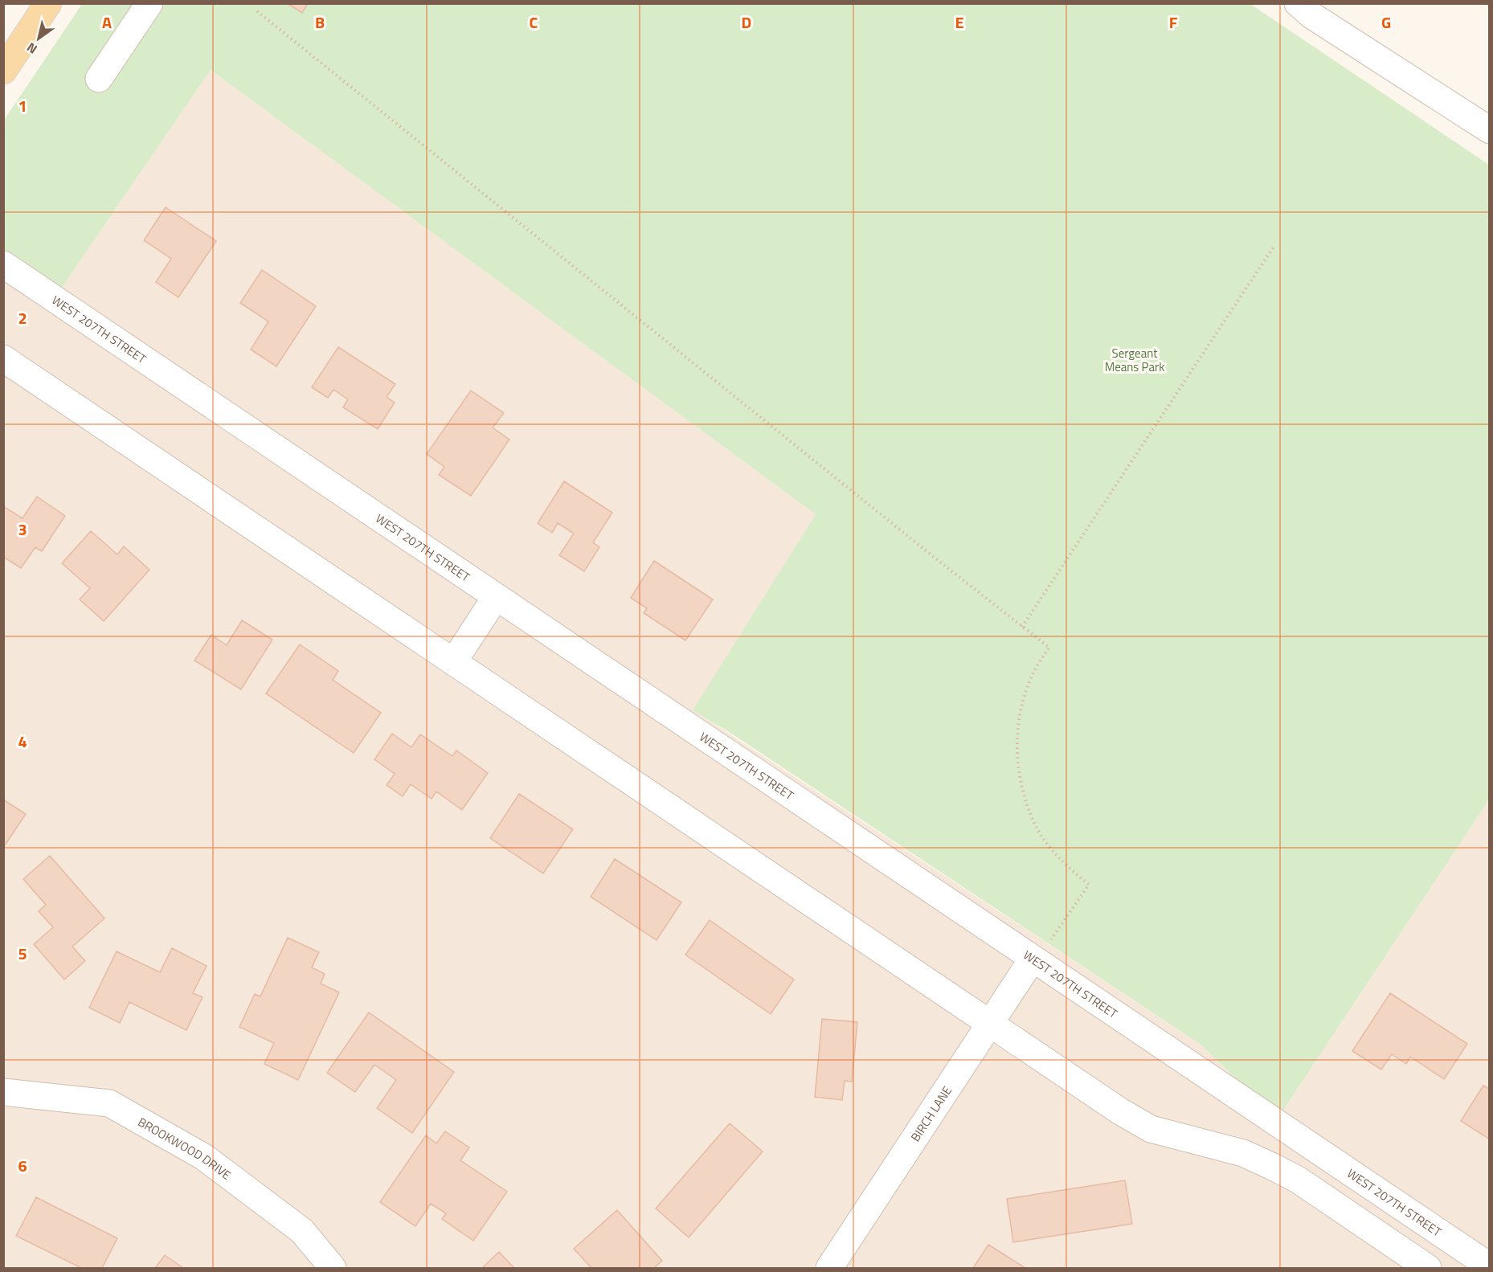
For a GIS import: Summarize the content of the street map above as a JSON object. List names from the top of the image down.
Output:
{
  "streets": {
    "street": ["WEST 207TH STREET", "BIRCH LANE", "BROOKWOOD DRIVE"]
  },
  "crossings": [
    ["WEST 207TH STREET", "BIRCH LANE"]
  ],
  "parks": ["Sergeant Means Park"],
  "north": "bottom left",
  "grid": {
    "columns": [
      "A",
      "B",
      "C",
      "D",
      "E",
      "F",
      "G"
    ],
    "rows": [
      "1",
      "2",
      "3",
      "4",
      "5",
      "6"
    ]
  }
}
